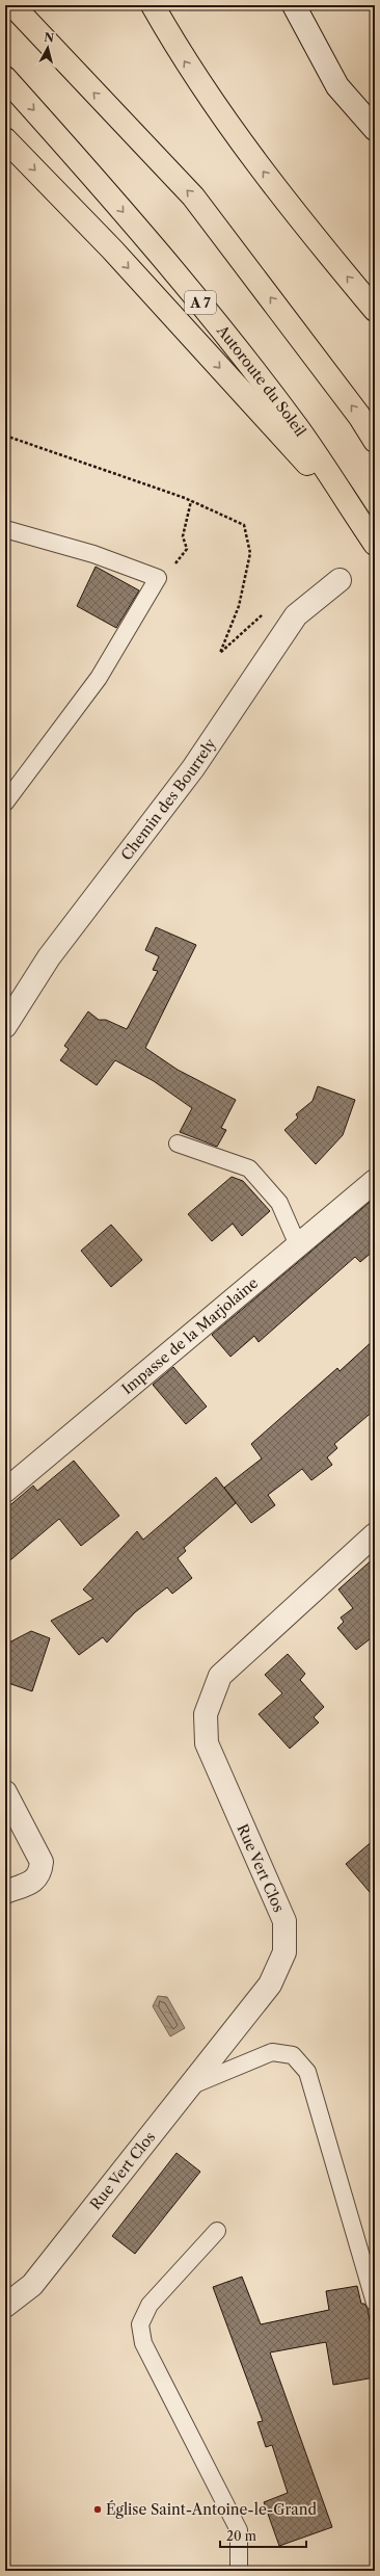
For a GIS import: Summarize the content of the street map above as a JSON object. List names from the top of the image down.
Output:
{
  "streets": {
    "highway": ["A 7", "Autoroute du Soleil"],
    "street": ["Chemin des Bourrely", "Impasse de la Marjolaine", "Rue Vert Clos"]
  },
  "places": ["Église Saint-Antoine-le-Grand"],
  "scale_bar": "20 m",
  "north": "top"
}
